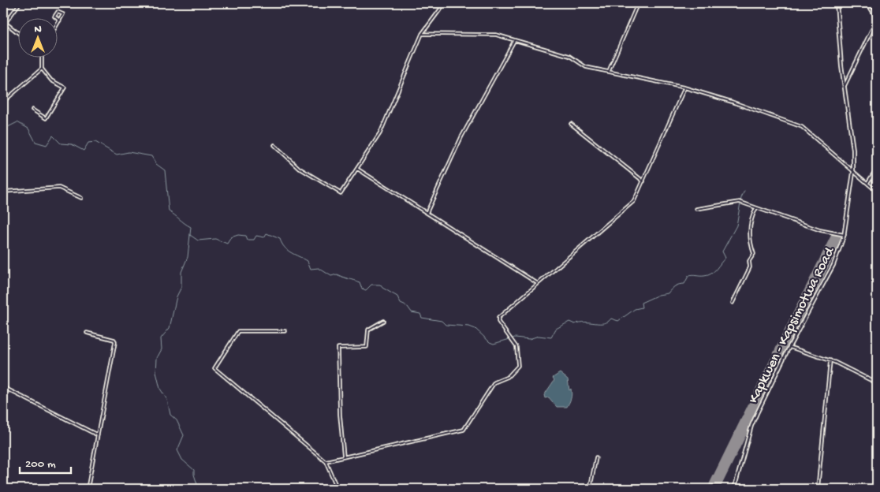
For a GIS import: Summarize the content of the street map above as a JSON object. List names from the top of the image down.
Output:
{
  "streets": {
    "street": ["Kapkwen - Kapsimotwa Road"]
  },
  "scale_bar": "200 m",
  "north": "top"
}
